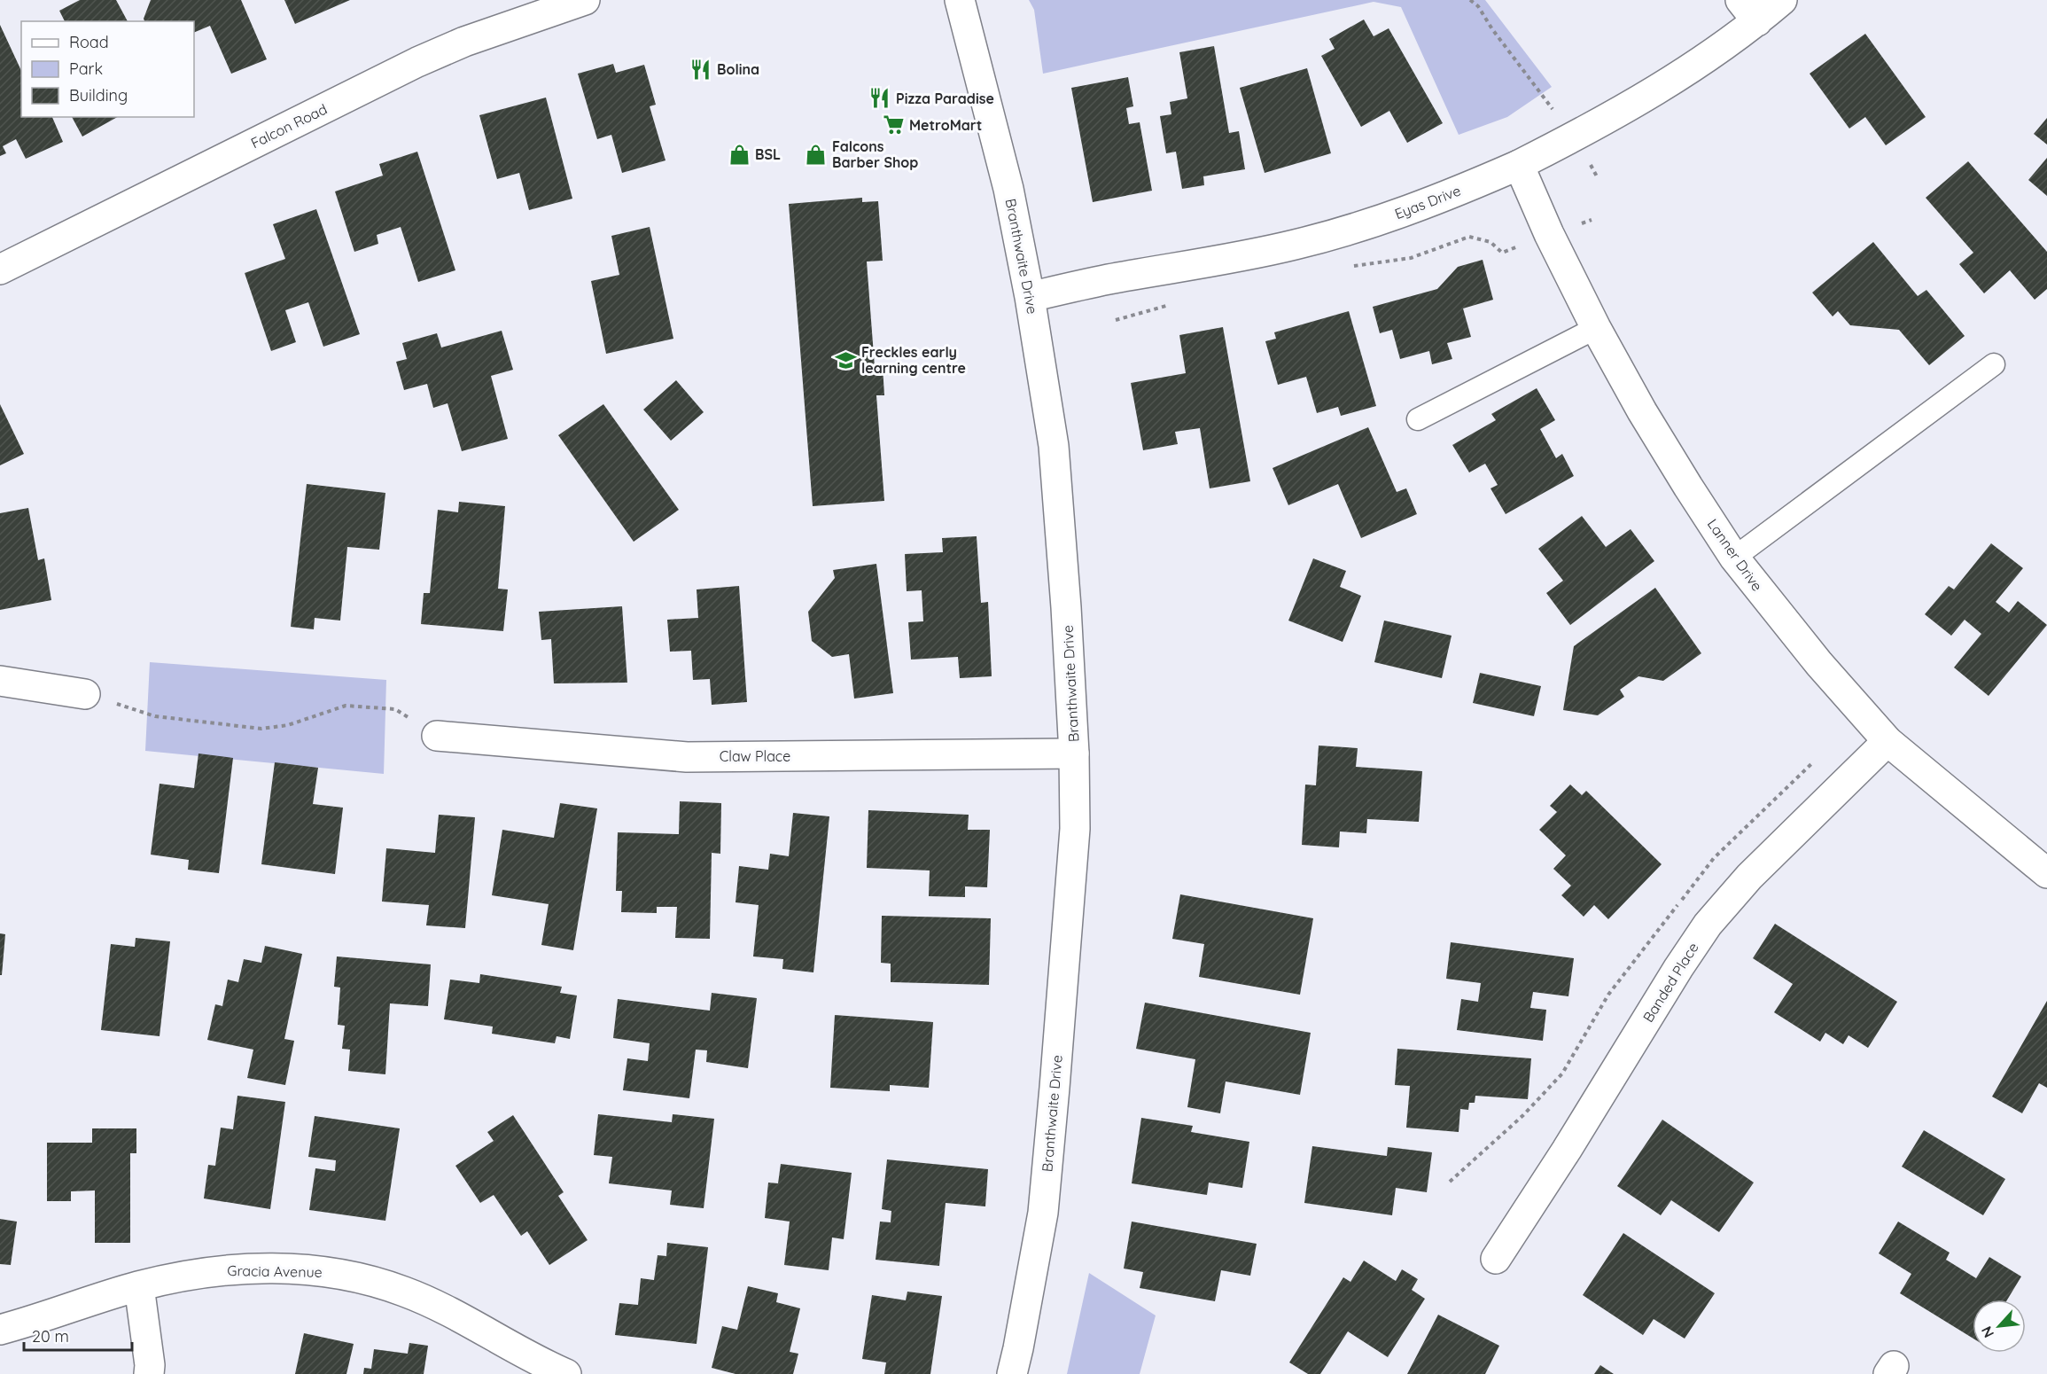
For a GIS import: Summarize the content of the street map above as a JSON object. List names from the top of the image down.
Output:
{
  "streets": {
    "street": [
      "Falcon Road",
      "Eyas Drive",
      "Branthwaite Drive",
      "Lanner Drive",
      "Claw Place",
      "Banded Place",
      "Gracia Avenue"
    ]
  },
  "crossings": [
    ["Eyas Drive", "Branthwaite Drive"],
    ["Eyas Drive", "Lanner Drive"],
    ["Branthwaite Drive", "Claw Place"],
    ["Lanner Drive", "Banded Place"]
  ],
  "places": {
    "restaurant": ["Bolina", "Pizza Paradise"],
    "supermarket": ["MetroMart"],
    "shop": ["BSL", "Falcons Barber Shop"],
    "school or university": ["Freckles early learning centre"]
  },
  "legend": ["Road", "Park", "Building"],
  "scale_bar": "20 m",
  "north": "bottom left"
}
